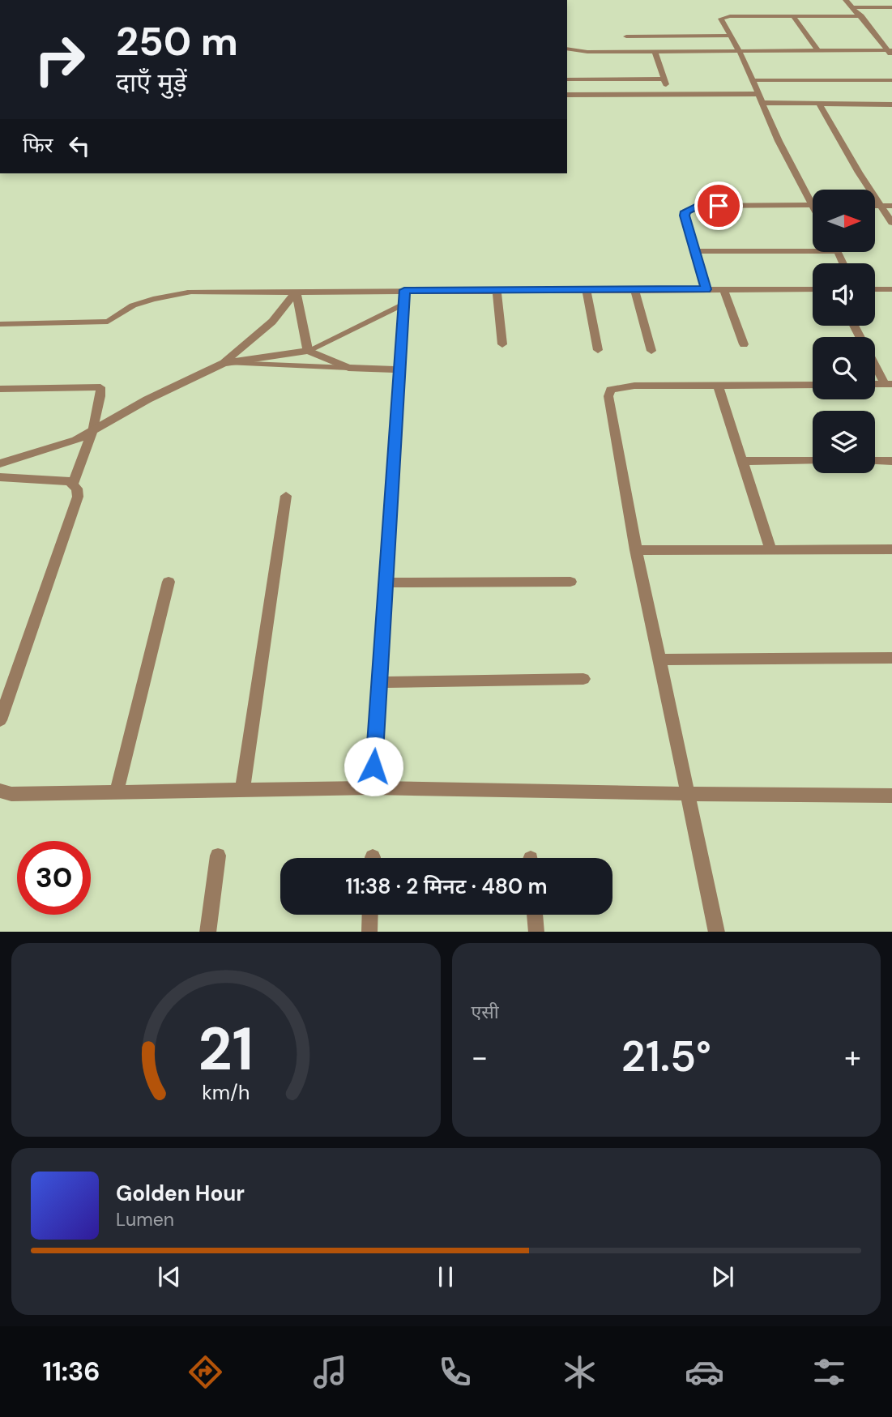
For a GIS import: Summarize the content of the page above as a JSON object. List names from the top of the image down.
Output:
{
  "north": "right",
  "page": {
    "turn": ["250 m", "दाएँ मुड़ें"],
    "then": "फिर",
    "limit": "30",
    "trip": "11:38 · 2 मिनट · 480 m",
    "tile": "एसी",
    "heat": ["−", "21.5°", "+"],
    "song": ["Golden Hour", "Lumen"],
    "tabs": "11:36",
    "gauge": ["21", "km/h"]
  }
}
